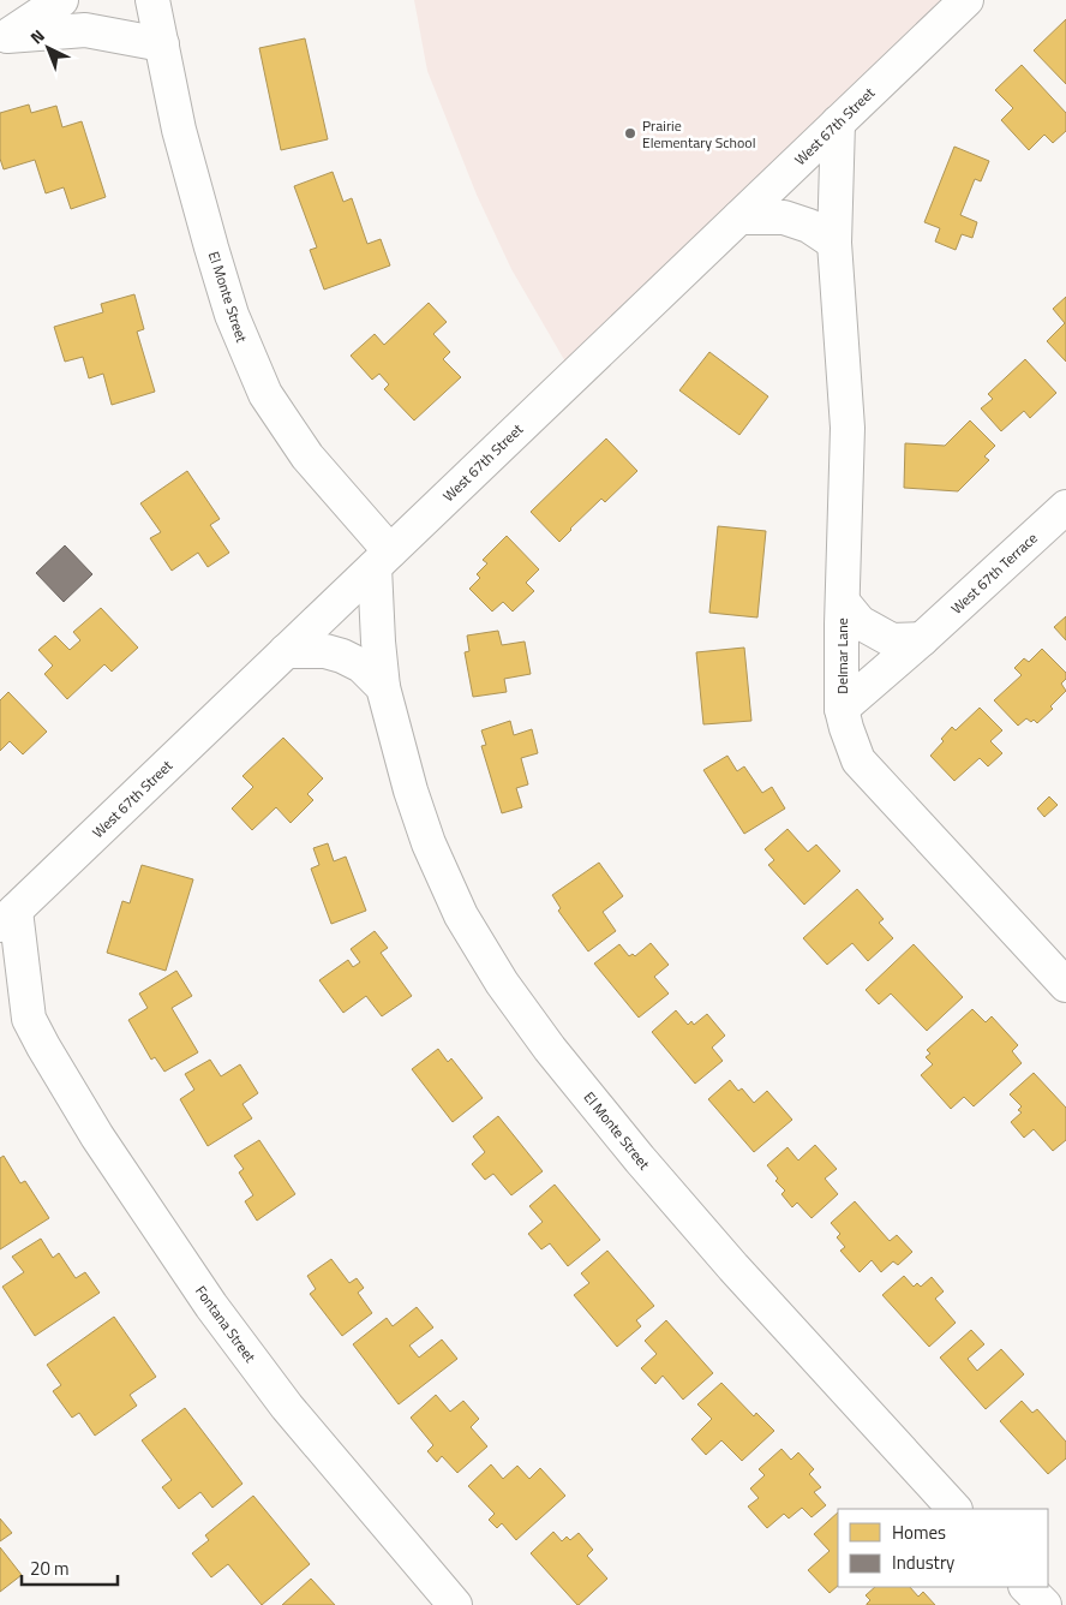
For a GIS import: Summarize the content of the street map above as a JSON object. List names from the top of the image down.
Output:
{
  "streets": {
    "street": [
      "West 67th Street",
      "El Monte Street",
      "West 67th Terrace",
      "Delmar Lane",
      "Fontana Street"
    ]
  },
  "crossings": [
    ["West 67th Street", "El Monte Street"],
    ["West 67th Street", "Delmar Lane"],
    ["West 67th Street", "Fontana Street"],
    ["West 67th Terrace", "Delmar Lane"]
  ],
  "places": ["Prairie Elementary School"],
  "legend": ["Homes", "Industry"],
  "scale_bar": "20 m",
  "north": "top left"
}
